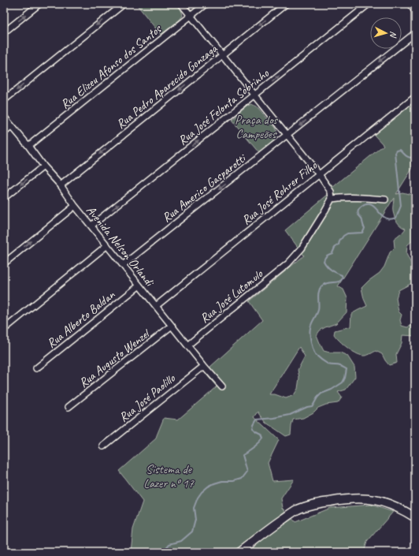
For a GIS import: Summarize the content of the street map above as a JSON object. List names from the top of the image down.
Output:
{
  "streets": {
    "street": [
      "Rua Elizeu Afonso dos Santos",
      "Rua Pedro Aparecido Gonzaga",
      "Rua José Felonta Sobrinho",
      "Rua Americo Gasparotti",
      "Rua José Rohrer Filho",
      "Avenida Nelson Orlandi",
      "Rua José Lutomulo",
      "Rua Alberto Baldan",
      "Rua Augusto Wenzel",
      "Rua José Paolillo"
    ]
  },
  "crossings": [
    ["Rua Elizeu Afonso dos Santos", "Avenida Nelson Orlandi"],
    ["Rua Pedro Aparecido Gonzaga", "Avenida Nelson Orlandi"],
    ["Rua José Felonta Sobrinho", "Avenida Nelson Orlandi"],
    ["Rua Americo Gasparotti", "Avenida Nelson Orlandi"],
    ["Rua José Rohrer Filho", "Avenida Nelson Orlandi"],
    ["Avenida Nelson Orlandi", "Rua José Lutomulo"],
    ["Avenida Nelson Orlandi", "Rua Alberto Baldan"],
    ["Avenida Nelson Orlandi", "Rua Augusto Wenzel"],
    ["Avenida Nelson Orlandi", "Rua José Paolillo"]
  ],
  "one_way": ["Rua Pedro Aparecido Gonzaga", "Rua José Felonta Sobrinho", "Rua Americo Gasparotti"],
  "parks": ["Praça dos Campeões", "Sistema de Lazer nº 17"],
  "north": "right"
}
